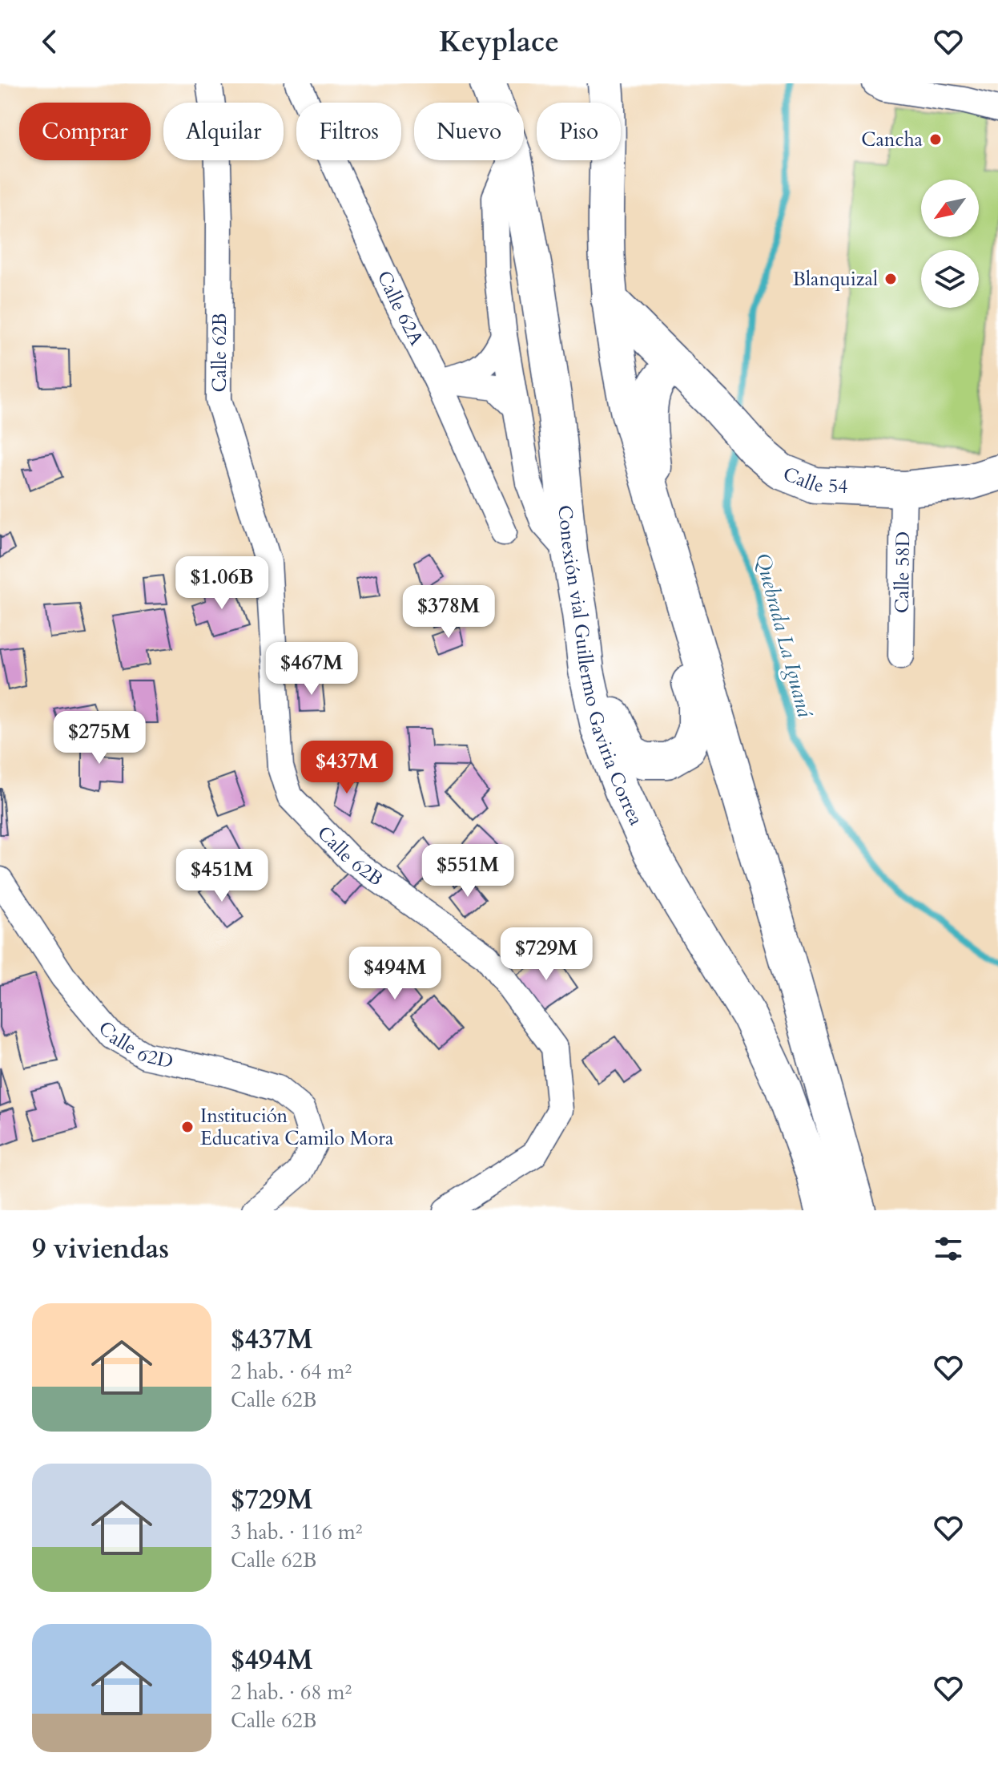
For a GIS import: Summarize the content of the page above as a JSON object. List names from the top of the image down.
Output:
{
  "streets": {
    "main road": ["Calle 54", "Conexión vial Guillermo Gaviria Correa"],
    "street": [
      "Calle 62A",
      "Calle 62B",
      "Calle 58D",
      "Calle 62D"
    ]
  },
  "crossings": [
    ["Calle 54", "Calle 58D"]
  ],
  "water": ["Quebrada La Iguaná"],
  "places": ["Cancha", "Blanquizal", "Institución Educativa Camilo Mora"],
  "north": "bottom left",
  "page": {
    "header": "Keyplace",
    "chip": [
      "Comprar",
      "Alquilar",
      "Filtros",
      "Nuevo",
      "Piso"
    ],
    "price": [
      "$1.06B",
      "$378M",
      "$467M",
      "$275M",
      "$437M",
      "$551M",
      "$451M",
      "$729M",
      "$494M"
    ],
    "heading": "9 viviendas",
    "list": [
      {
        "name": "$437M",
        "note": "2 hab. · 64 m² · Calle 62B"
      },
      {
        "name": "$729M",
        "note": "3 hab. · 116 m² · Calle 62B"
      },
      {
        "name": "$494M",
        "note": "2 hab. · 68 m² · Calle 62B"
      }
    ]
  }
}
